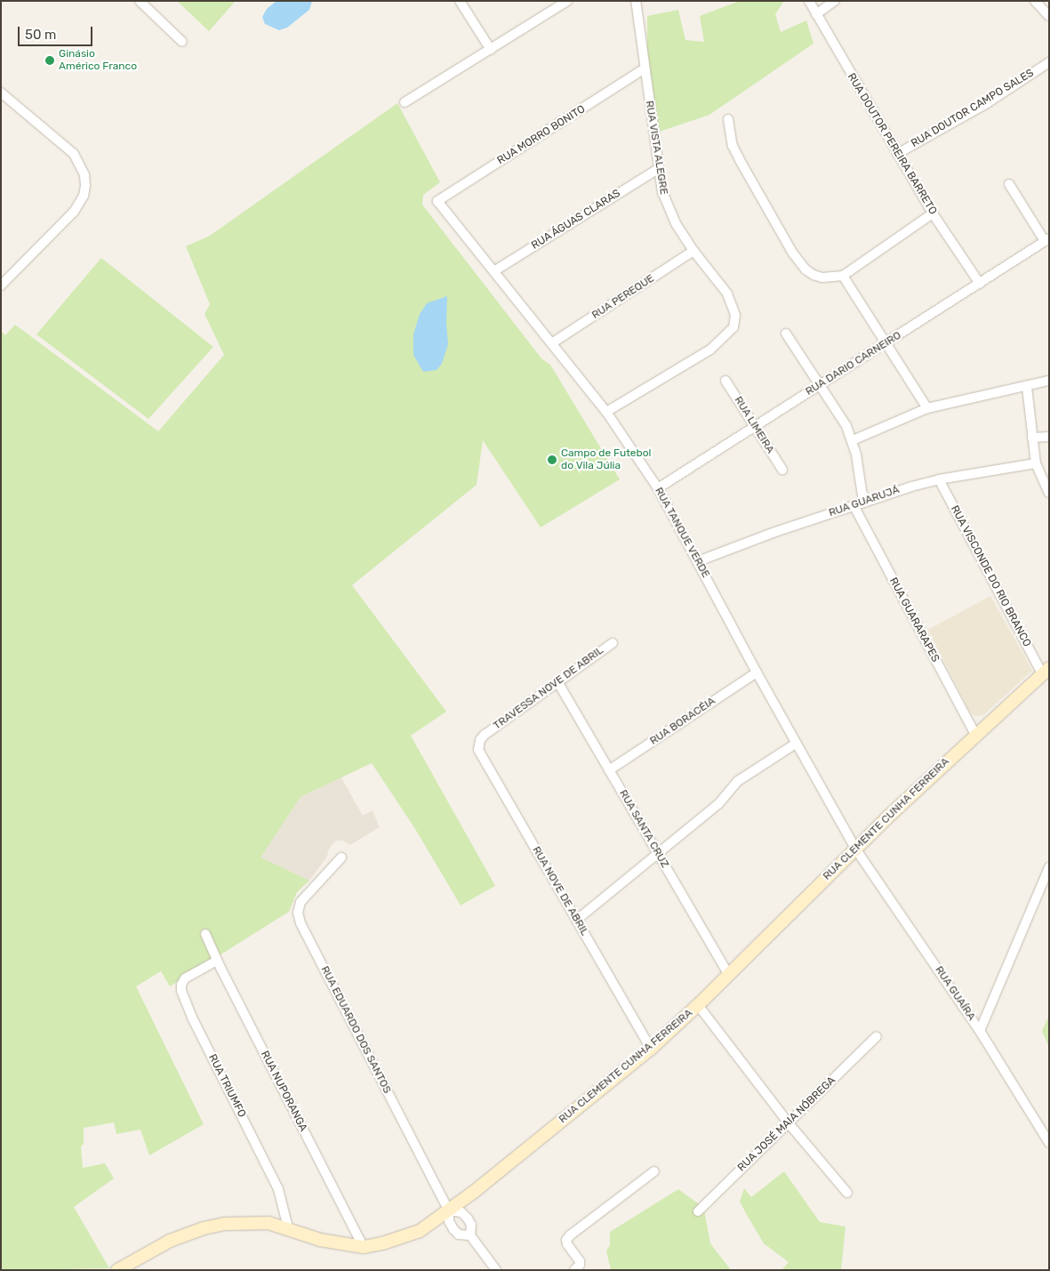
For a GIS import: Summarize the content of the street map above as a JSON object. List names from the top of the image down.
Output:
{
  "streets": {
    "street": [
      "RUA DOUTOR CAMPO SALES",
      "RUA MORRO BONITO",
      "RUA DOUTOR PEREIRA BARRETO",
      "RUA VISTA ALEGRE",
      "RUA ÁGUAS CLARAS",
      "RUA PEREQUE",
      "RUA DARIO CARNEIRO",
      "RUA LIMEIRA",
      "RUA GUARUJÁ",
      "RUA TANQUE VERDE",
      "RUA VISCONDE DO RIO BRANCO",
      "RUA GUARARAPES",
      "TRAVESSA NOVE DE ABRIL",
      "RUA BORACÉIA",
      "RUA CLEMENTE CUNHA FERREIRA",
      "RUA SANTA CRUZ",
      "RUA NOVE DE ABRIL",
      "RUA GUAÍRA",
      "RUA EDUARDO DOS SANTOS",
      "RUA TRIUMFO",
      "RUA NUPORANGA",
      "RUA JOSÉ MAIA NÓBREGA"
    ]
  },
  "crossings": [
    ["RUA DOUTOR CAMPO SALES", "RUA DOUTOR PEREIRA BARRETO"],
    ["RUA MORRO BONITO", "RUA VISTA ALEGRE"],
    ["RUA MORRO BONITO", "RUA TANQUE VERDE"],
    ["RUA DOUTOR PEREIRA BARRETO", "RUA DARIO CARNEIRO"],
    ["RUA VISTA ALEGRE", "RUA ÁGUAS CLARAS"],
    ["RUA VISTA ALEGRE", "RUA PEREQUE"],
    ["RUA VISTA ALEGRE", "RUA TANQUE VERDE"],
    ["RUA ÁGUAS CLARAS", "RUA TANQUE VERDE"],
    ["RUA PEREQUE", "RUA TANQUE VERDE"],
    ["RUA DARIO CARNEIRO", "RUA LIMEIRA"],
    ["RUA DARIO CARNEIRO", "RUA TANQUE VERDE"],
    ["RUA GUARUJÁ", "RUA TANQUE VERDE"],
    ["RUA GUARUJÁ", "RUA VISCONDE DO RIO BRANCO"],
    ["RUA GUARUJÁ", "RUA GUARARAPES"],
    ["RUA TANQUE VERDE", "RUA BORACÉIA"],
    ["RUA TANQUE VERDE", "RUA CLEMENTE CUNHA FERREIRA"],
    ["RUA TANQUE VERDE", "RUA GUAÍRA"],
    ["RUA VISCONDE DO RIO BRANCO", "RUA CLEMENTE CUNHA FERREIRA"],
    ["RUA GUARARAPES", "RUA CLEMENTE CUNHA FERREIRA"],
    ["TRAVESSA NOVE DE ABRIL", "RUA SANTA CRUZ"],
    ["TRAVESSA NOVE DE ABRIL", "RUA NOVE DE ABRIL"],
    ["RUA BORACÉIA", "RUA SANTA CRUZ"],
    ["RUA CLEMENTE CUNHA FERREIRA", "RUA SANTA CRUZ"],
    ["RUA CLEMENTE CUNHA FERREIRA", "RUA NOVE DE ABRIL"],
    ["RUA CLEMENTE CUNHA FERREIRA", "RUA GUAÍRA"],
    ["RUA CLEMENTE CUNHA FERREIRA", "RUA EDUARDO DOS SANTOS"],
    ["RUA CLEMENTE CUNHA FERREIRA", "RUA TRIUMFO"],
    ["RUA CLEMENTE CUNHA FERREIRA", "RUA NUPORANGA"],
    ["RUA TRIUMFO", "RUA NUPORANGA"]
  ],
  "places": ["Ginásio Américo Franco", "Campo de Futebol do Vila Júlia"],
  "scale_bar": "50 m"
}
